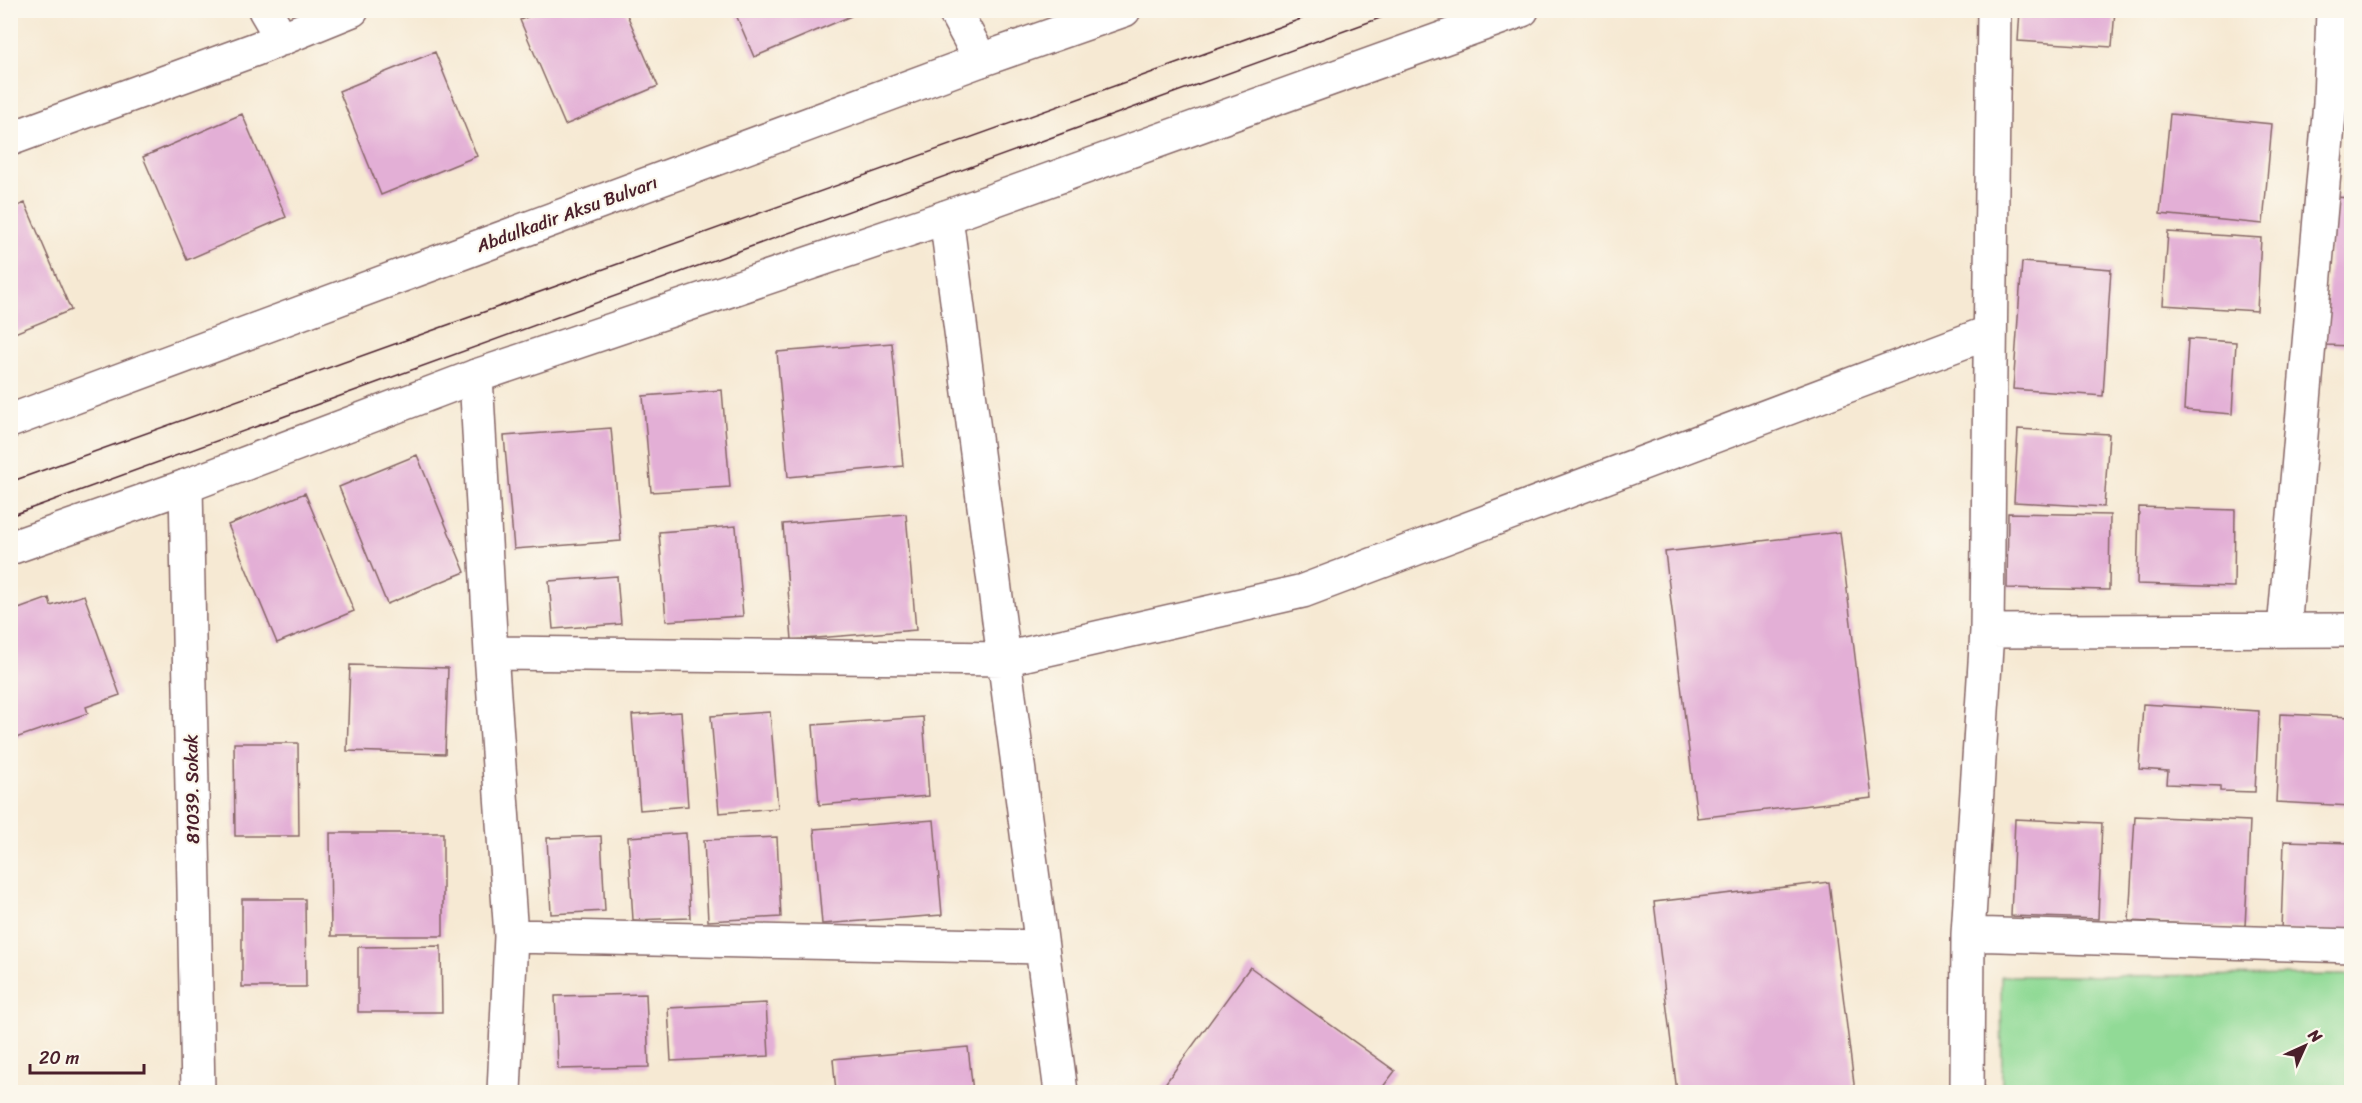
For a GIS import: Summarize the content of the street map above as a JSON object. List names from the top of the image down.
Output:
{
  "streets": {
    "street": ["Abdulkadir Aksu Bulvarı", "81039. Sokak"]
  },
  "scale_bar": "20 m",
  "north": "top right"
}
